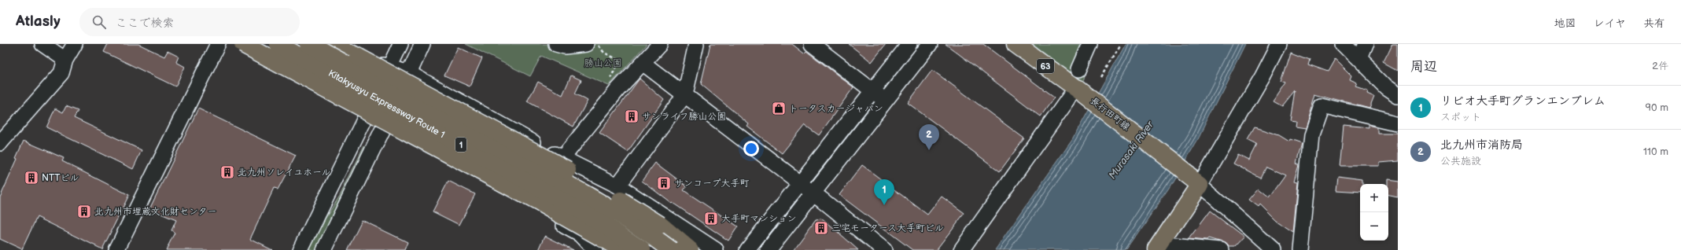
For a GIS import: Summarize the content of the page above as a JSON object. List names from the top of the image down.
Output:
{
  "streets": {
    "main road": [
      "63",
      "Kitakyusyu Expressway Route 1",
      "長行田町線",
      "1"
    ]
  },
  "water": ["Murasaki River"],
  "parks": ["勝山公園"],
  "places": {
    "shop": ["トータスカージャパン"],
    "building": [
      "サンライフ勝山公園",
      "北九州ソレイユホール",
      "NTTビル",
      "サンコープ大手町",
      "北九州市埋蔵文化財センター",
      "大手町マンション",
      "三宅モータース大手町ビル"
    ]
  },
  "page": {
    "header": "Atlasly",
    "search": "ここで検索",
    "nav": ["地図", "レイヤ", "共有"],
    "heading": ["周辺", "2件"],
    "list": [
      {
        "mark": "1",
        "name": "リビオ大手町グランエンブレム",
        "note": "スポット",
        "value": "90 m"
      },
      {
        "mark": "2",
        "name": "北九州市消防局",
        "note": "公共施設",
        "value": "110 m"
      }
    ],
    "pins": ["2", "1"],
    "map_buttons": ["+", "−"]
  }
}
